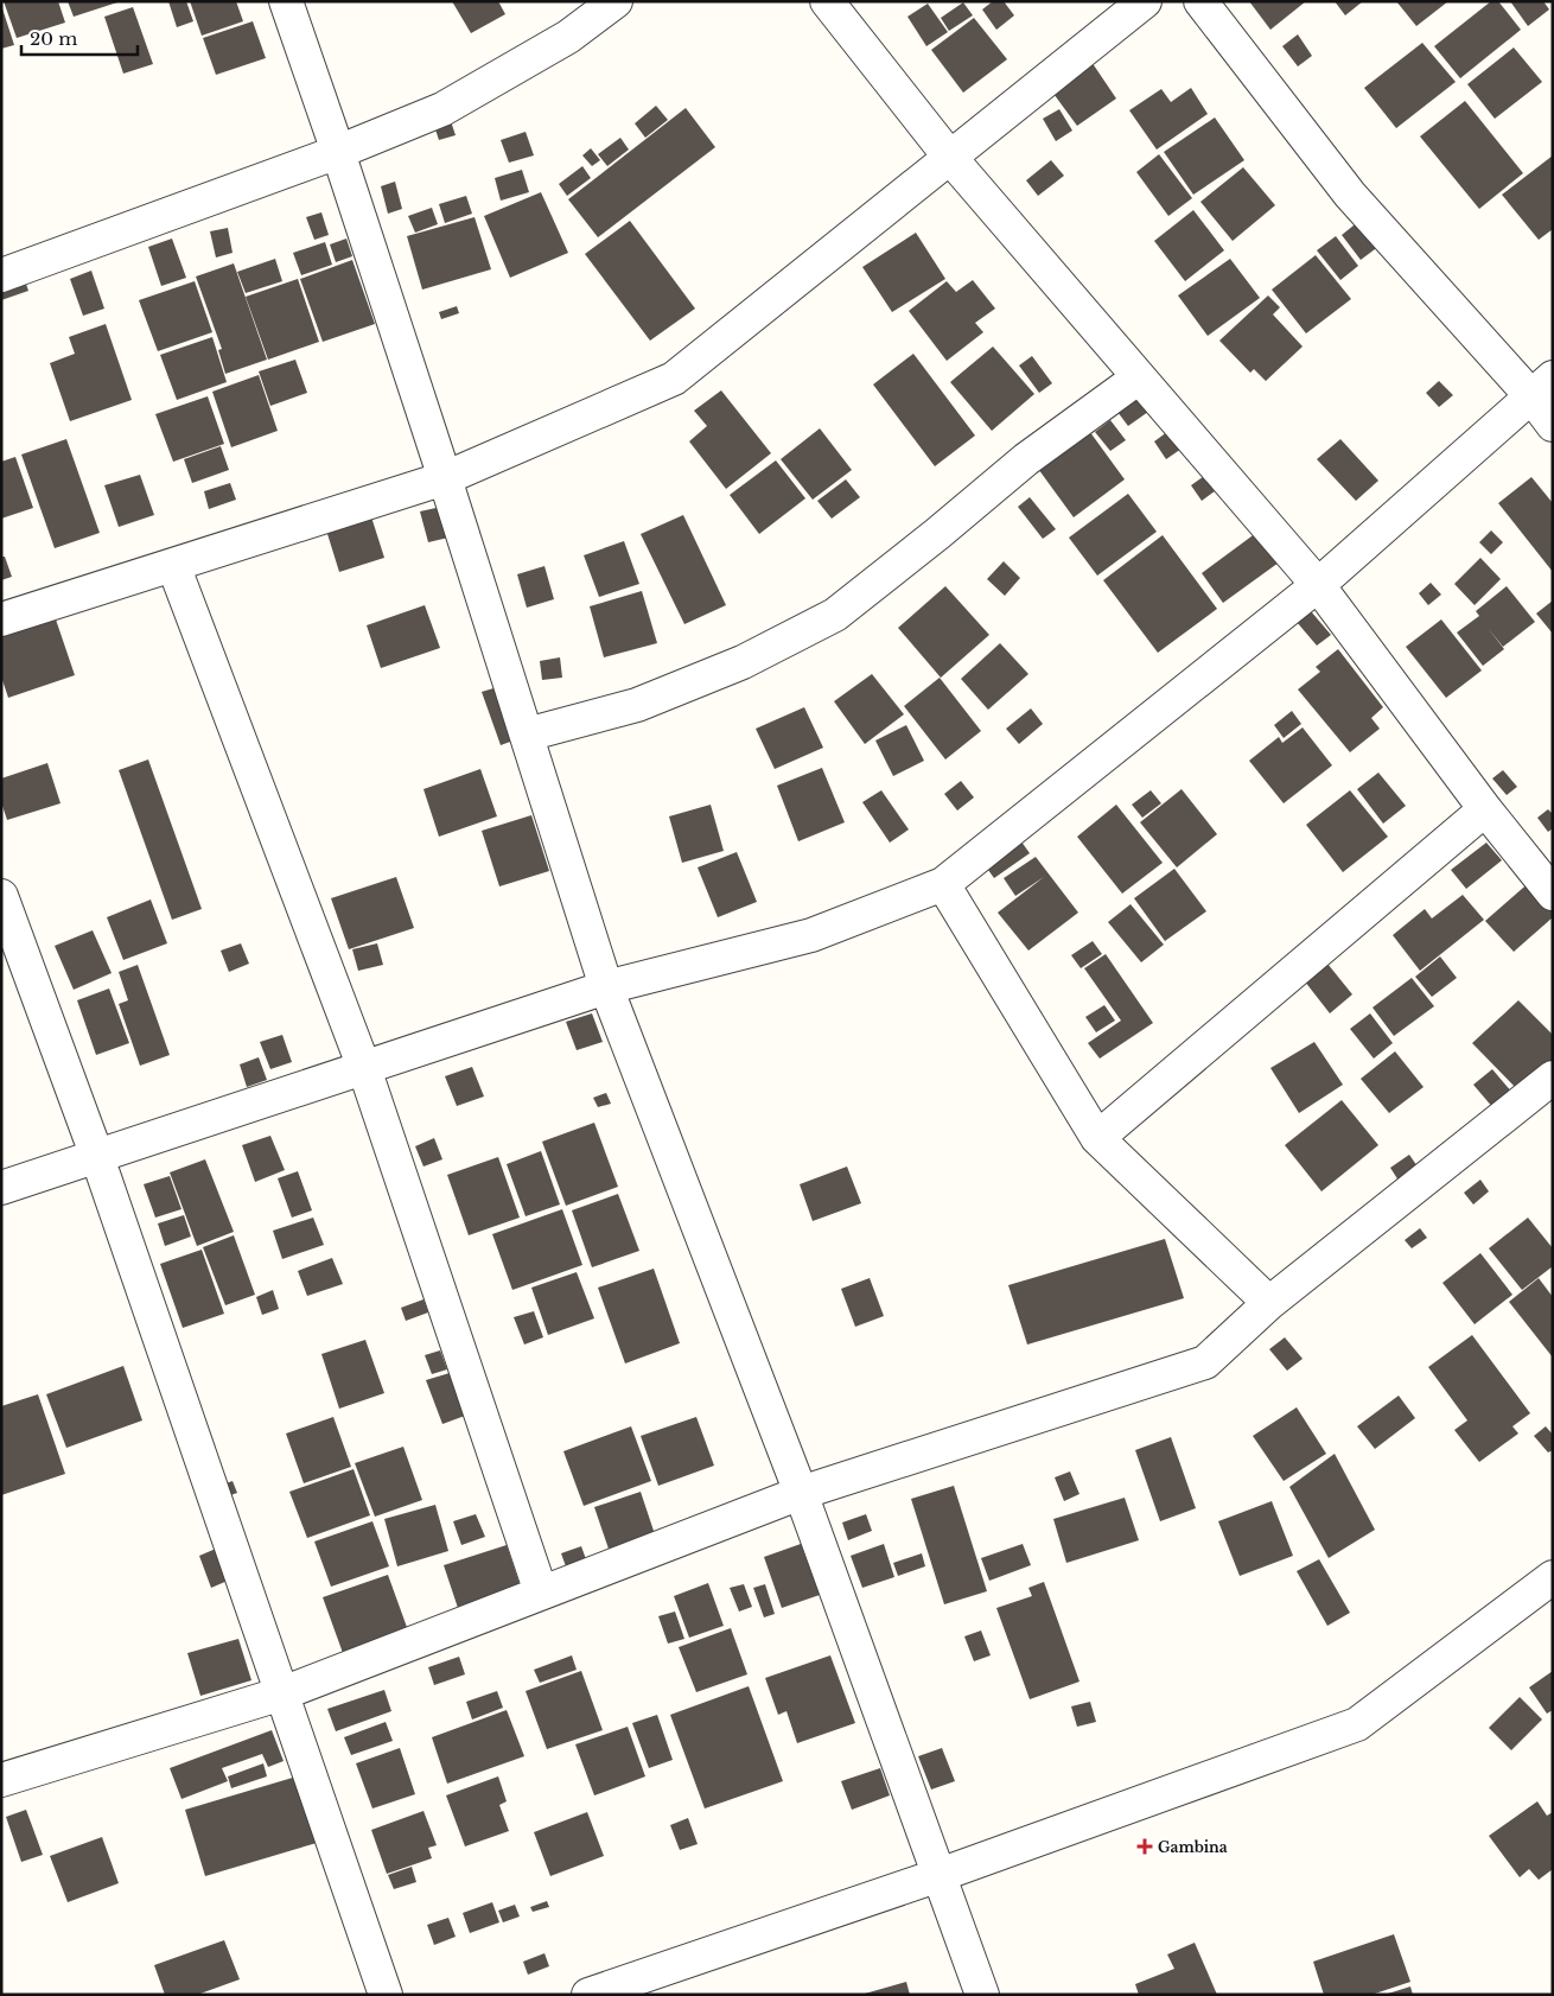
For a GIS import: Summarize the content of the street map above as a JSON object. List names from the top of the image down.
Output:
{
  "places": {
    "health": ["Gambina"]
  },
  "scale_bar": "20 m"
}
